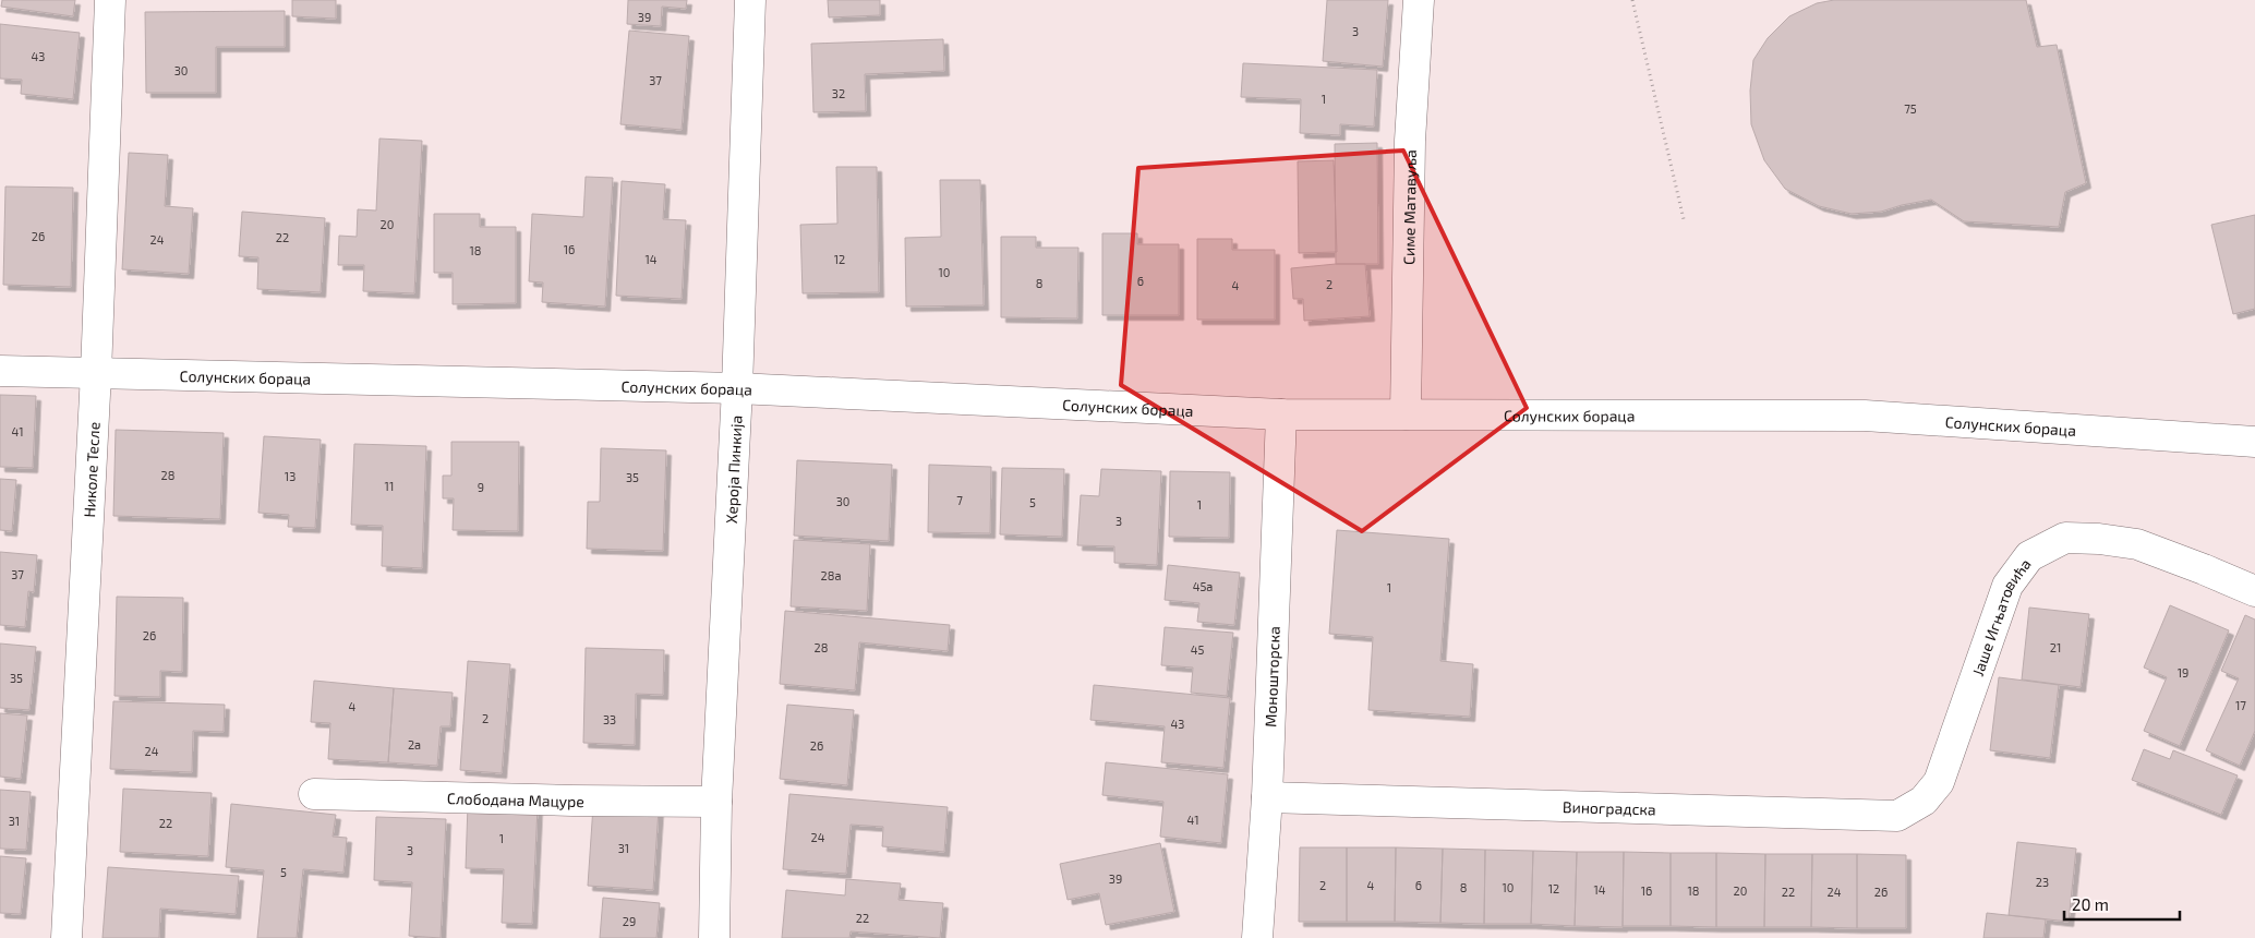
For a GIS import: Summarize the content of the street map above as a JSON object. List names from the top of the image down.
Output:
{
  "streets": {
    "street": [
      "Симе Матавуља",
      "Солунских бораца",
      "Николе Тесле",
      "Хероја Пинкија",
      "Јаше Игњатовића",
      "Моношторска",
      "Слободана Мацуре",
      "Виноградска"
    ]
  },
  "crossings": [
    ["Симе Матавуља", "Солунских бораца"],
    ["Солунских бораца", "Николе Тесле"],
    ["Солунских бораца", "Хероја Пинкија"],
    ["Солунских бораца", "Моношторска"],
    ["Хероја Пинкија", "Слободана Мацуре"],
    ["Јаше Игњатовића", "Виноградска"],
    ["Моношторска", "Виноградска"]
  ],
  "house_numbers": [
    "39",
    "3",
    "43",
    "30",
    "37",
    "32",
    "1",
    "75",
    "20",
    "26",
    "22",
    "24",
    "16",
    "18",
    "14",
    "12",
    "10",
    "6",
    "8",
    "2",
    "4",
    "41",
    "28",
    "13",
    "35",
    "11",
    "9",
    "7",
    "30",
    "5",
    "1",
    "3",
    "37",
    "28a",
    "45a",
    "1",
    "26",
    "28",
    "21",
    "45",
    "19",
    "35",
    "17",
    "4",
    "2",
    "33",
    "43",
    "2a",
    "26",
    "24",
    "41",
    "31",
    "22",
    "24",
    "1",
    "31",
    "3",
    "5",
    "39",
    "23",
    "2",
    "4",
    "6",
    "8",
    "10",
    "12",
    "14",
    "16",
    "18",
    "20",
    "22",
    "24",
    "26",
    "22",
    "29"
  ],
  "scale_bar": "20 m"
}
